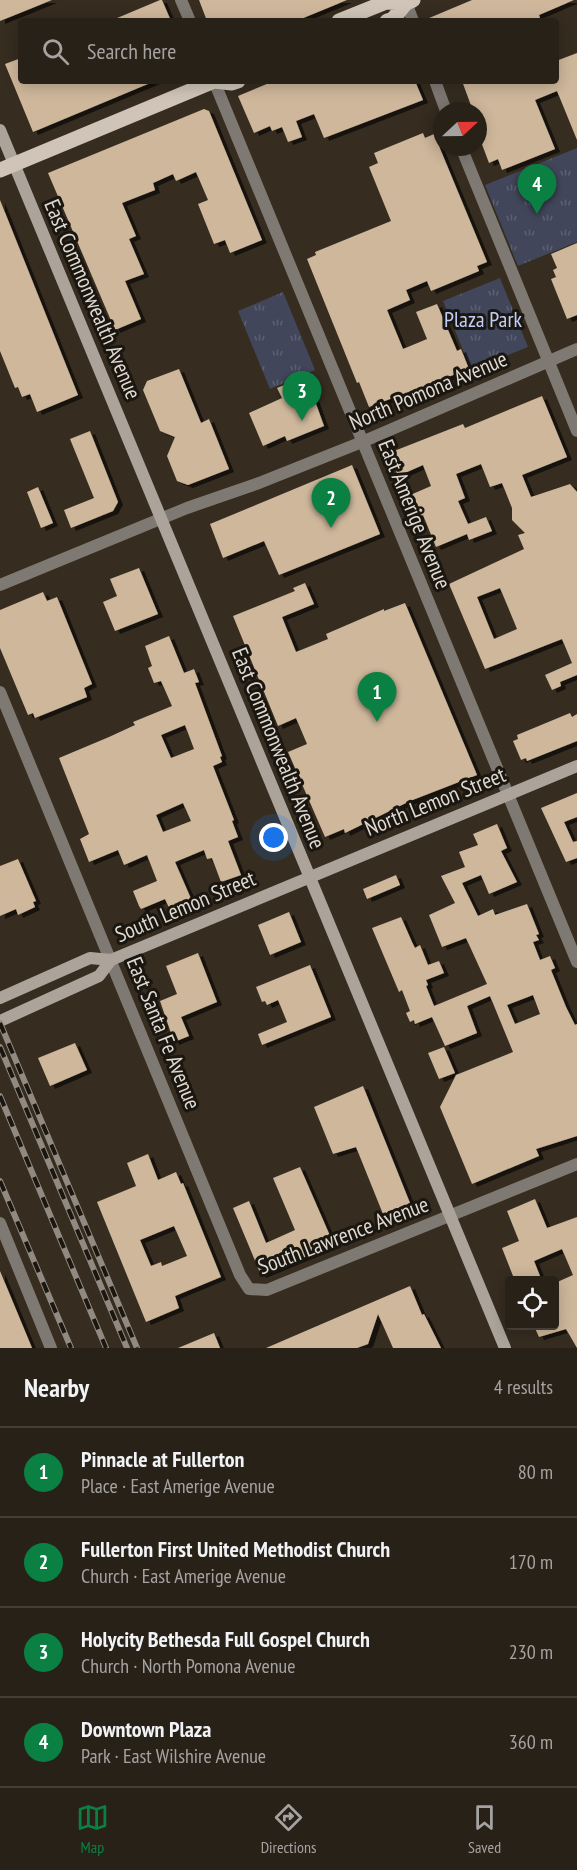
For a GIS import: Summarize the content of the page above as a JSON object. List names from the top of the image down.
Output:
{
  "streets": {
    "main road": ["East Commonwealth Avenue", "North Lemon Street", "South Lemon Street"],
    "street": [
      "North Pomona Avenue",
      "East Amerige Avenue",
      "East Santa Fe Avenue",
      "South Lawrence Avenue"
    ]
  },
  "crossings": [
    ["East Commonwealth Avenue", "North Pomona Avenue"],
    ["East Commonwealth Avenue", "North Lemon Street"],
    ["East Commonwealth Avenue", "South Lemon Street"],
    ["East Commonwealth Avenue", "South Lawrence Avenue"],
    ["North Pomona Avenue", "East Amerige Avenue"],
    ["East Amerige Avenue", "North Lemon Street"],
    ["North Lemon Street", "South Lemon Street"],
    ["South Lemon Street", "East Santa Fe Avenue"],
    ["East Santa Fe Avenue", "South Lawrence Avenue"]
  ],
  "parks": ["Plaza Park"],
  "north": "right",
  "page": {
    "search": "Search here",
    "pins": [
      "4",
      "3",
      "2",
      "1"
    ],
    "heading": ["Nearby", "4 results"],
    "list": [
      {
        "mark": "1",
        "name": "Pinnacle at Fullerton",
        "note": "Place · East Amerige Avenue",
        "value": "80 m"
      },
      {
        "mark": "2",
        "name": "Fullerton First United Methodist Church",
        "note": "Church · East Amerige Avenue",
        "value": "170 m"
      },
      {
        "mark": "3",
        "name": "Holycity Bethesda Full Gospel Church",
        "note": "Church · North Pomona Avenue",
        "value": "230 m"
      },
      {
        "mark": "4",
        "name": "Downtown Plaza",
        "note": "Park · East Wilshire Avenue",
        "value": "360 m"
      }
    ],
    "nav": ["Map", "Directions", "Saved"]
  }
}
